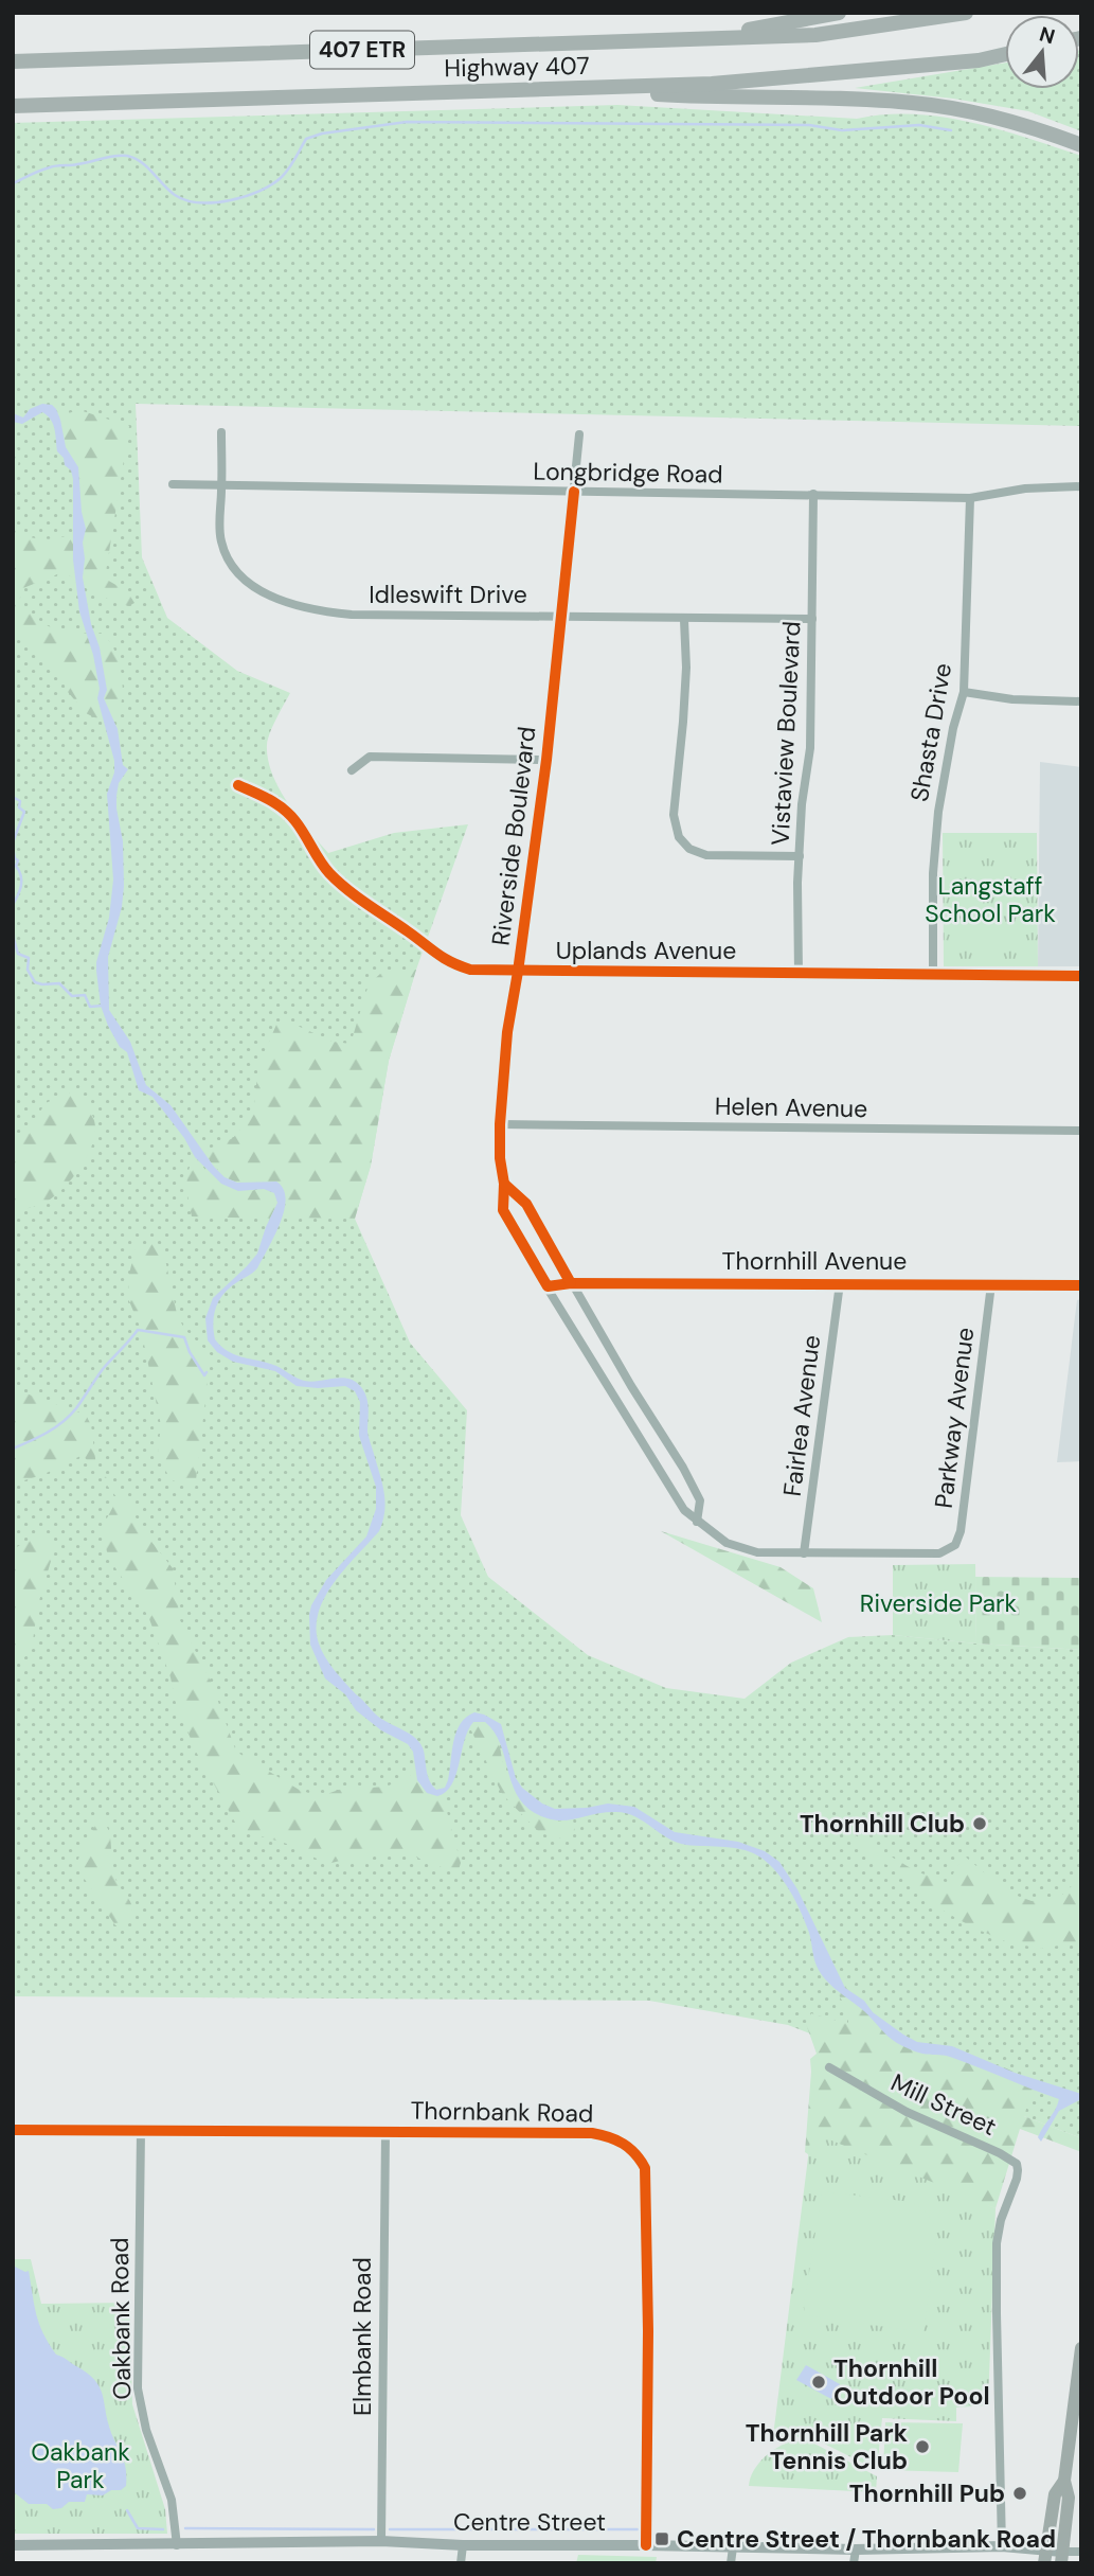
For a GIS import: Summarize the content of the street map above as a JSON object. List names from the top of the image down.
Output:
{
  "streets": {
    "highway": ["407 ETR", "Highway 407"],
    "main road": ["Centre Street"],
    "street": [
      "Longbridge Road",
      "Idleswift Drive",
      "Shasta Drive",
      "Vistaview Boulevard",
      "Riverside Boulevard",
      "Uplands Avenue",
      "Helen Avenue",
      "Thornhill Avenue",
      "Fairlea Avenue",
      "Parkway Avenue",
      "Mill Street",
      "Thornbank Road",
      "Oakbank Road",
      "Elmbank Road"
    ]
  },
  "crossings": [
    ["Longbridge Road", "Idleswift Drive"],
    ["Longbridge Road", "Shasta Drive"],
    ["Longbridge Road", "Vistaview Boulevard"],
    ["Longbridge Road", "Riverside Boulevard"],
    ["Idleswift Drive", "Vistaview Boulevard"],
    ["Idleswift Drive", "Riverside Boulevard"],
    ["Shasta Drive", "Uplands Avenue"],
    ["Vistaview Boulevard", "Uplands Avenue"],
    ["Riverside Boulevard", "Uplands Avenue"],
    ["Riverside Boulevard", "Helen Avenue"],
    ["Riverside Boulevard", "Thornhill Avenue"],
    ["Riverside Boulevard", "Fairlea Avenue"],
    ["Riverside Boulevard", "Parkway Avenue"],
    ["Thornhill Avenue", "Fairlea Avenue"],
    ["Thornhill Avenue", "Parkway Avenue"],
    ["Mill Street", "Centre Street"],
    ["Thornbank Road", "Oakbank Road"],
    ["Thornbank Road", "Elmbank Road"],
    ["Thornbank Road", "Centre Street"],
    ["Oakbank Road", "Centre Street"],
    ["Elmbank Road", "Centre Street"]
  ],
  "parks": ["Langstaff School Park", "Riverside Park", "Oakbank Park"],
  "places": {
    "other": [
      "Thornhill Club",
      "Thornhill Outdoor Pool",
      "Thornhill Park Tennis Club",
      "Thornhill Pub"
    ],
    "transit": ["Centre Street / Thornbank Road"]
  },
  "north": "top"
}
